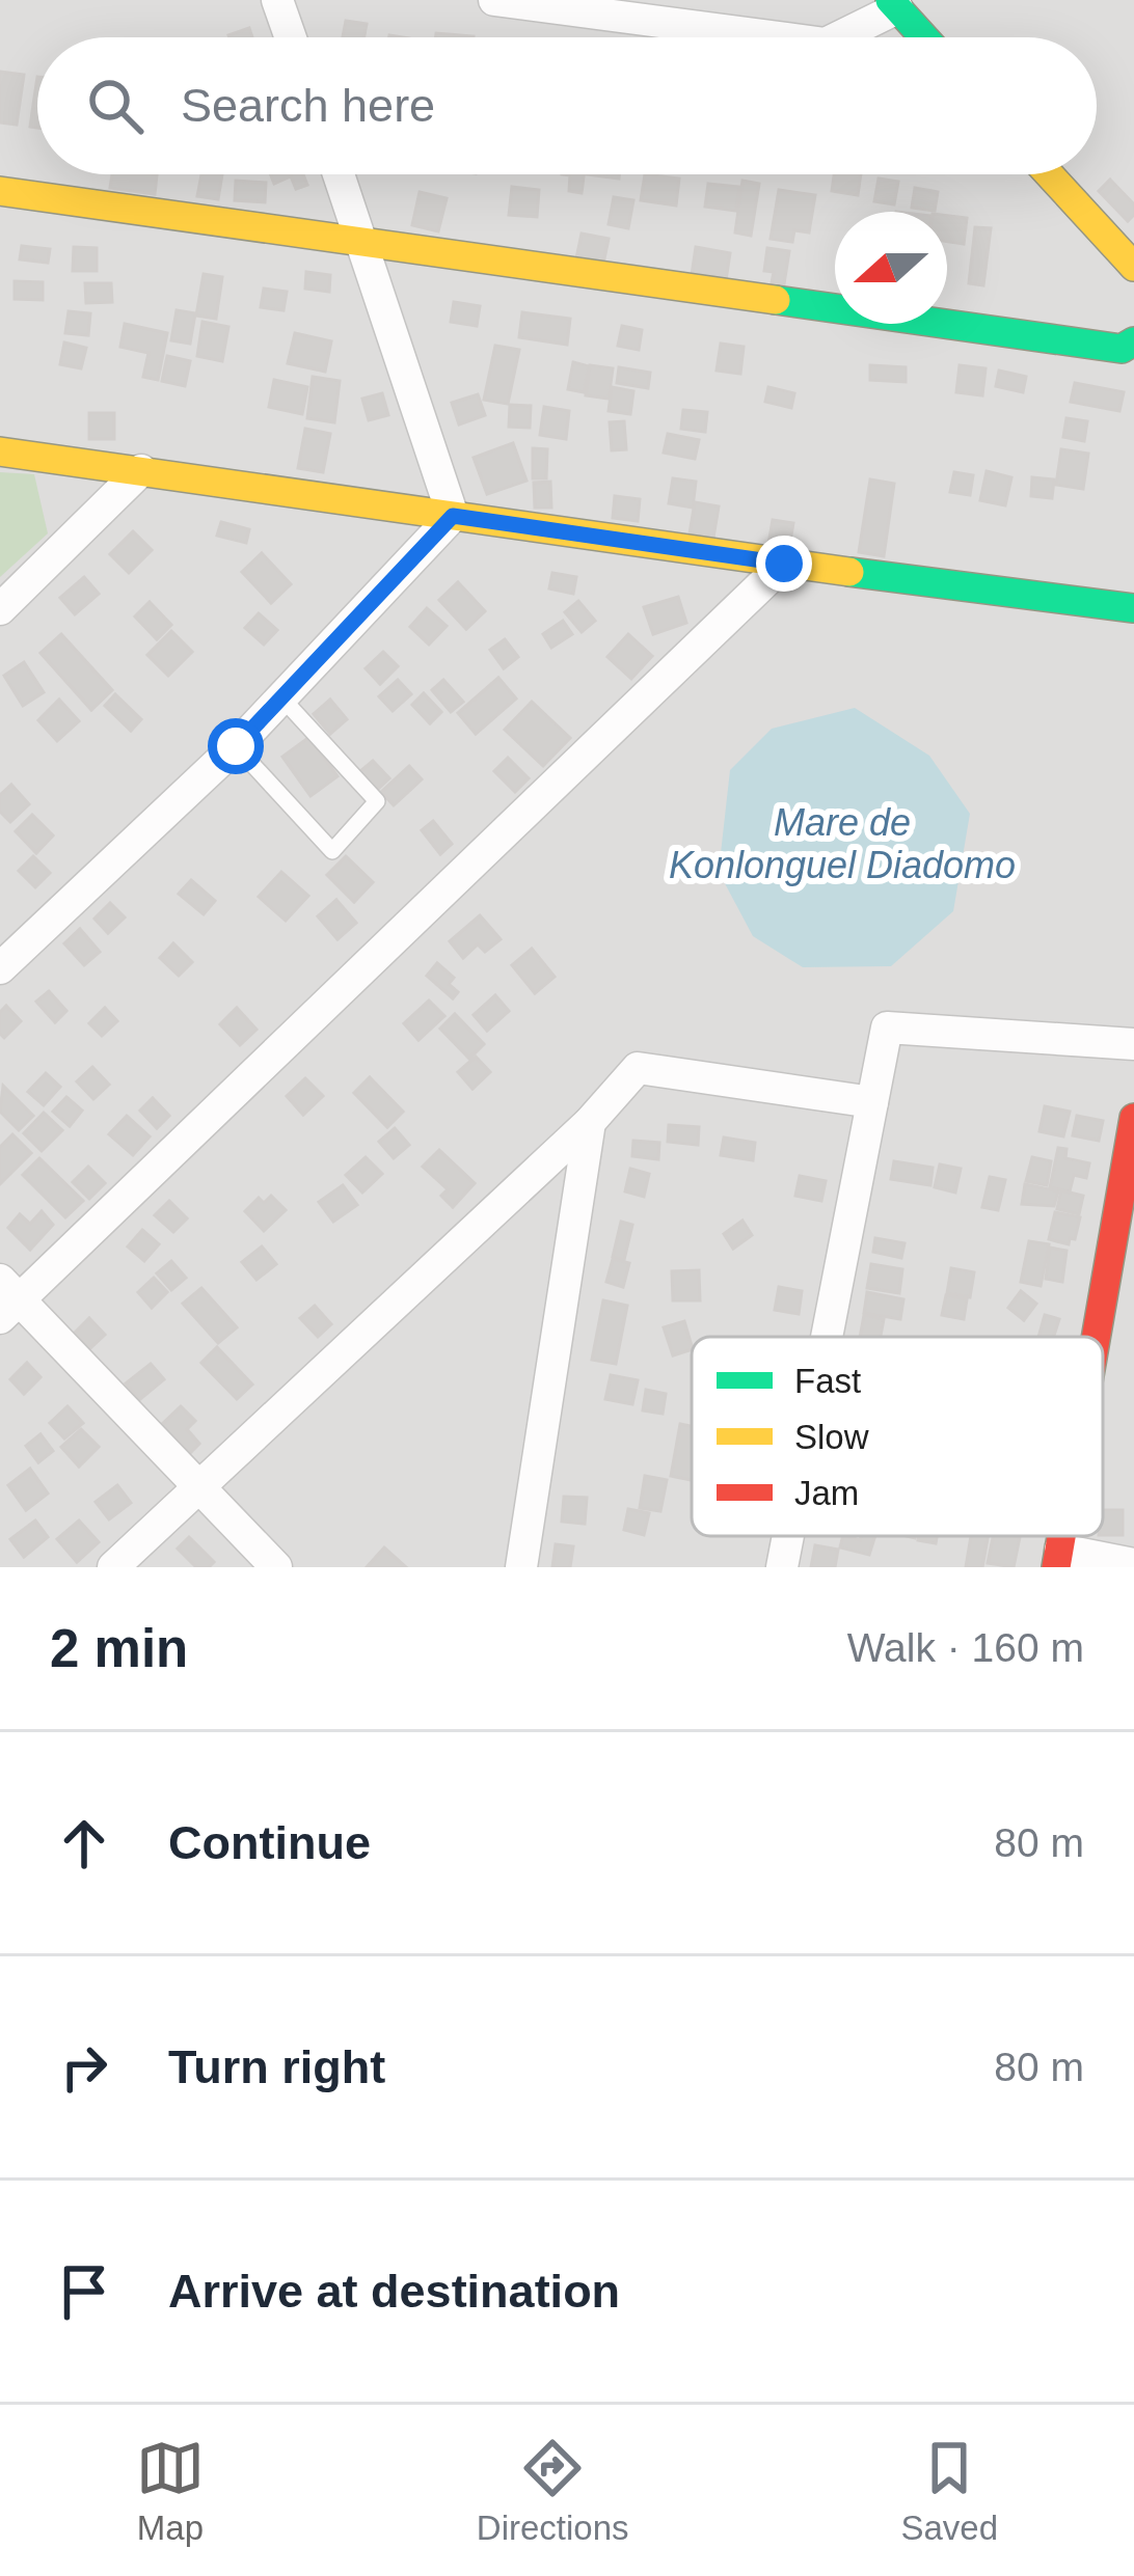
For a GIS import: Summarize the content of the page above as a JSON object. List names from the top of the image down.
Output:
{
  "water": ["Mare de Konlonguel Diadomo"],
  "legend": ["Fast", "Slow", "Jam"],
  "north": "left",
  "page": {
    "search": "Search here",
    "heading": ["2 min", "Walk · 160 m"],
    "list": [
      ["Continue", "80 m"],
      ["Turn right", "80 m"],
      "Arrive at destination"
    ],
    "nav": ["Map", "Directions", "Saved"]
  }
}
